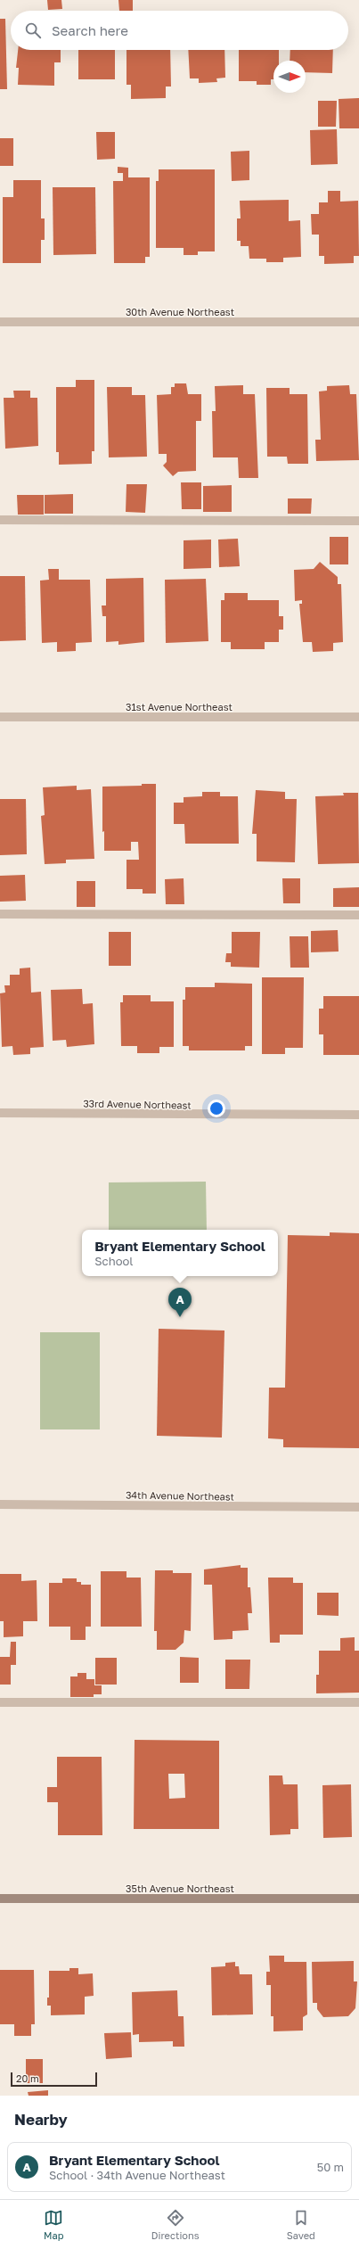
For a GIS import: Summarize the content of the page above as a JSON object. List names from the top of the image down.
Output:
{
  "streets": {
    "main road": ["35th Avenue Northeast"],
    "street": [
      "30th Avenue Northeast",
      "31st Avenue Northeast",
      "33rd Avenue Northeast",
      "34th Avenue Northeast"
    ]
  },
  "scale_bar": "20 m",
  "north": "right",
  "page": {
    "search": "Search here",
    "popup": ["Bryant Elementary School", "School"],
    "pins": "A",
    "scale": "20 m",
    "heading": "Nearby",
    "list": [
      {
        "mark": "A",
        "name": "Bryant Elementary School",
        "note": "School · 34th Avenue Northeast",
        "value": "50 m"
      }
    ],
    "nav": ["Map", "Directions", "Saved"]
  }
}
